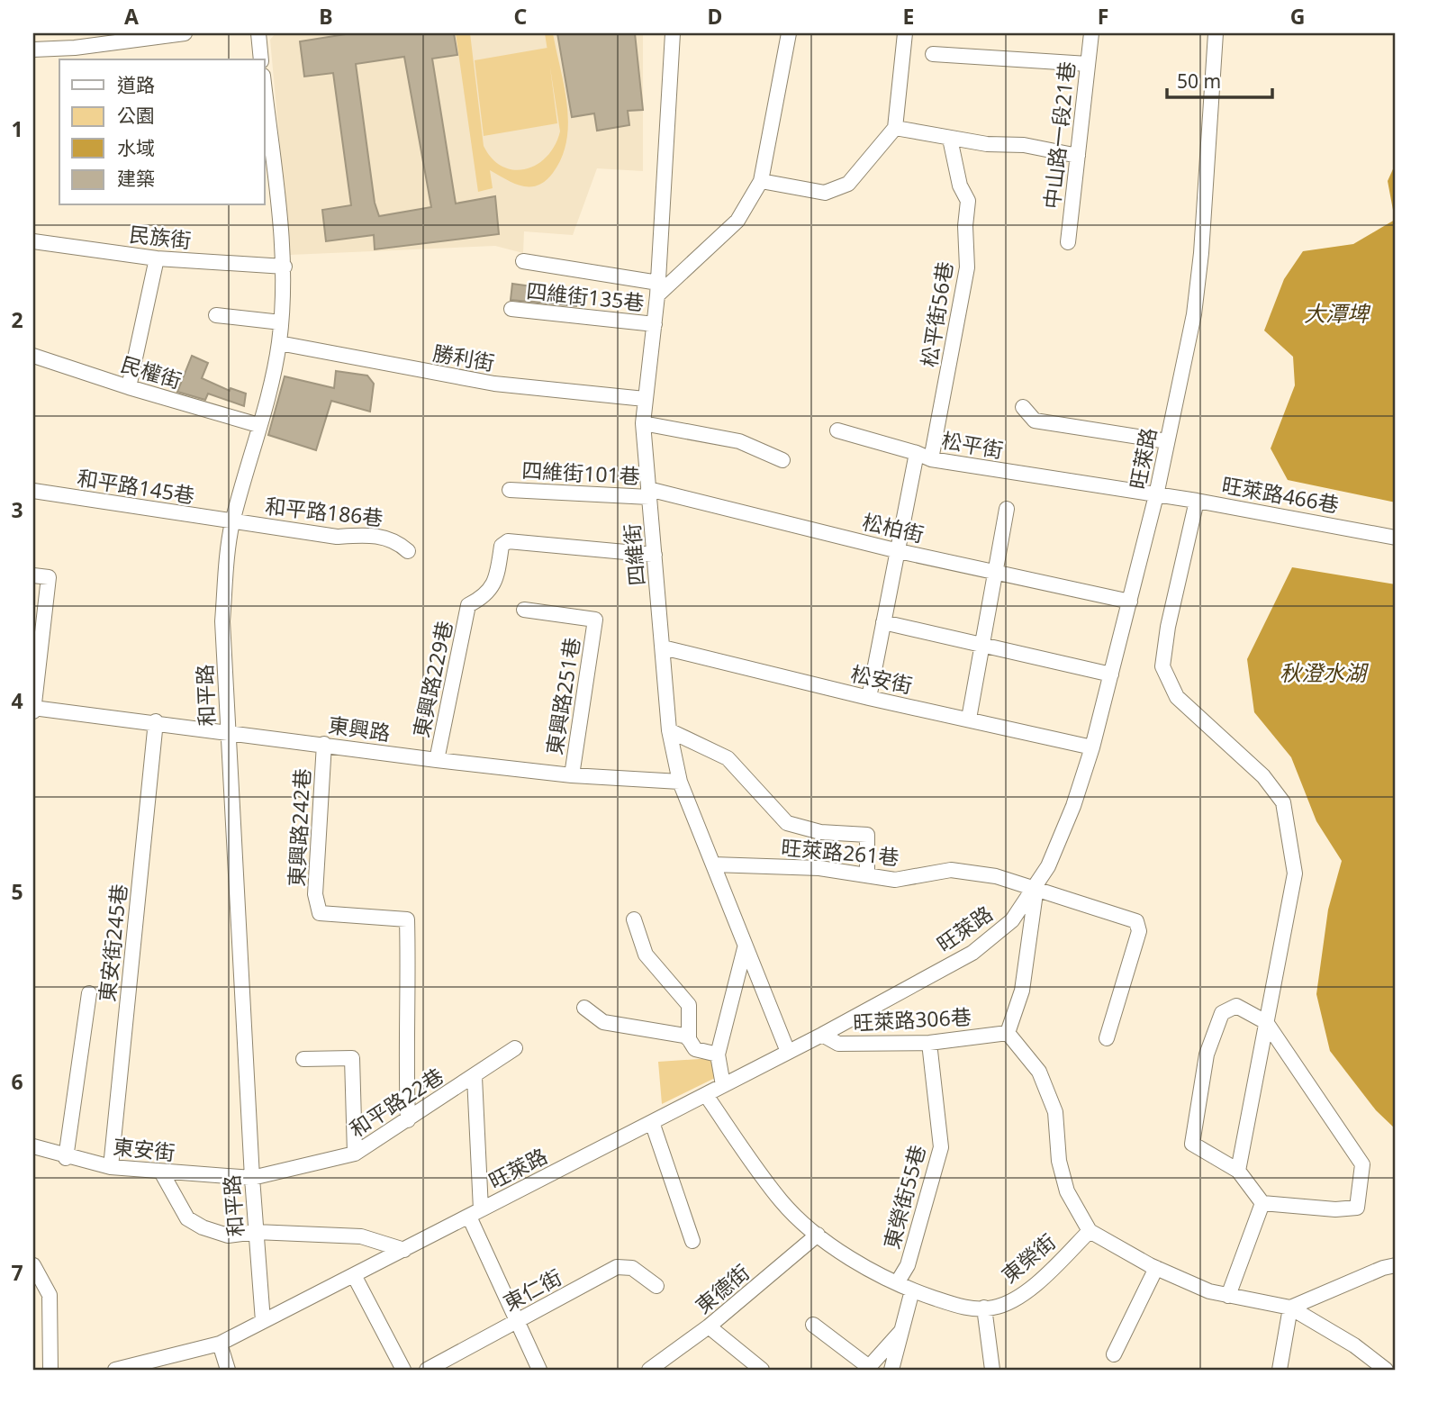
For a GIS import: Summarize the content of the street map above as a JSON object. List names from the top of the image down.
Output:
{
  "streets": {
    "street": [
      "中山路一段21巷",
      "民族街",
      "四維街135巷",
      "松平街56巷",
      "勝利街",
      "民權街",
      "松平街",
      "旺萊路",
      "四維街101巷",
      "和平路145巷",
      "旺萊路466巷",
      "和平路186巷",
      "松柏街",
      "四維街",
      "東興路229巷",
      "松安街",
      "和平路",
      "東興路251巷",
      "東興路",
      "東興路242巷",
      "旺萊路261巷",
      "東安街245巷",
      "旺萊路306巷",
      "和平路22巷",
      "東安街",
      "東榮街55巷",
      "東榮街",
      "東德街",
      "東仁街"
    ]
  },
  "crossings": [
    ["民族街", "和平路"],
    ["四維街135巷", "四維街"],
    ["松平街56巷", "松平街"],
    ["勝利街", "四維街"],
    ["勝利街", "和平路"],
    ["民權街", "和平路"],
    ["松平街", "旺萊路"],
    ["松平街", "旺萊路466巷"],
    ["松平街", "松柏街"],
    ["松平街", "松安街"],
    ["旺萊路", "旺萊路466巷"],
    ["旺萊路", "松柏街"],
    ["旺萊路", "四維街"],
    ["旺萊路", "松安街"],
    ["旺萊路", "和平路"],
    ["旺萊路", "旺萊路261巷"],
    ["旺萊路", "旺萊路306巷"],
    ["旺萊路", "東榮街"],
    ["四維街101巷", "松柏街"],
    ["四維街101巷", "四維街"],
    ["和平路145巷", "和平路186巷"],
    ["和平路145巷", "和平路"],
    ["和平路186巷", "和平路"],
    ["松柏街", "四維街"],
    ["四維街", "東興路229巷"],
    ["四維街", "松安街"],
    ["四維街", "東興路"],
    ["四維街", "旺萊路261巷"],
    ["東興路229巷", "東興路"],
    ["和平路", "東興路"],
    ["和平路", "和平路22巷"],
    ["和平路", "東安街"],
    ["東興路251巷", "東興路"],
    ["東興路", "東興路242巷"],
    ["東興路", "東安街245巷"],
    ["東興路242巷", "和平路22巷"],
    ["東安街245巷", "東安街"],
    ["旺萊路306巷", "東榮街55巷"],
    ["和平路22巷", "東安街"],
    ["東榮街55巷", "東榮街"],
    ["東榮街", "東德街"]
  ],
  "water": ["大潭埤", "秋澄水湖"],
  "legend": [
    "道路",
    "公園",
    "水域",
    "建築"
  ],
  "scale_bar": "50 m",
  "grid": {
    "columns": [
      "A",
      "B",
      "C",
      "D",
      "E",
      "F",
      "G"
    ],
    "rows": [
      "1",
      "2",
      "3",
      "4",
      "5",
      "6",
      "7"
    ]
  }
}
